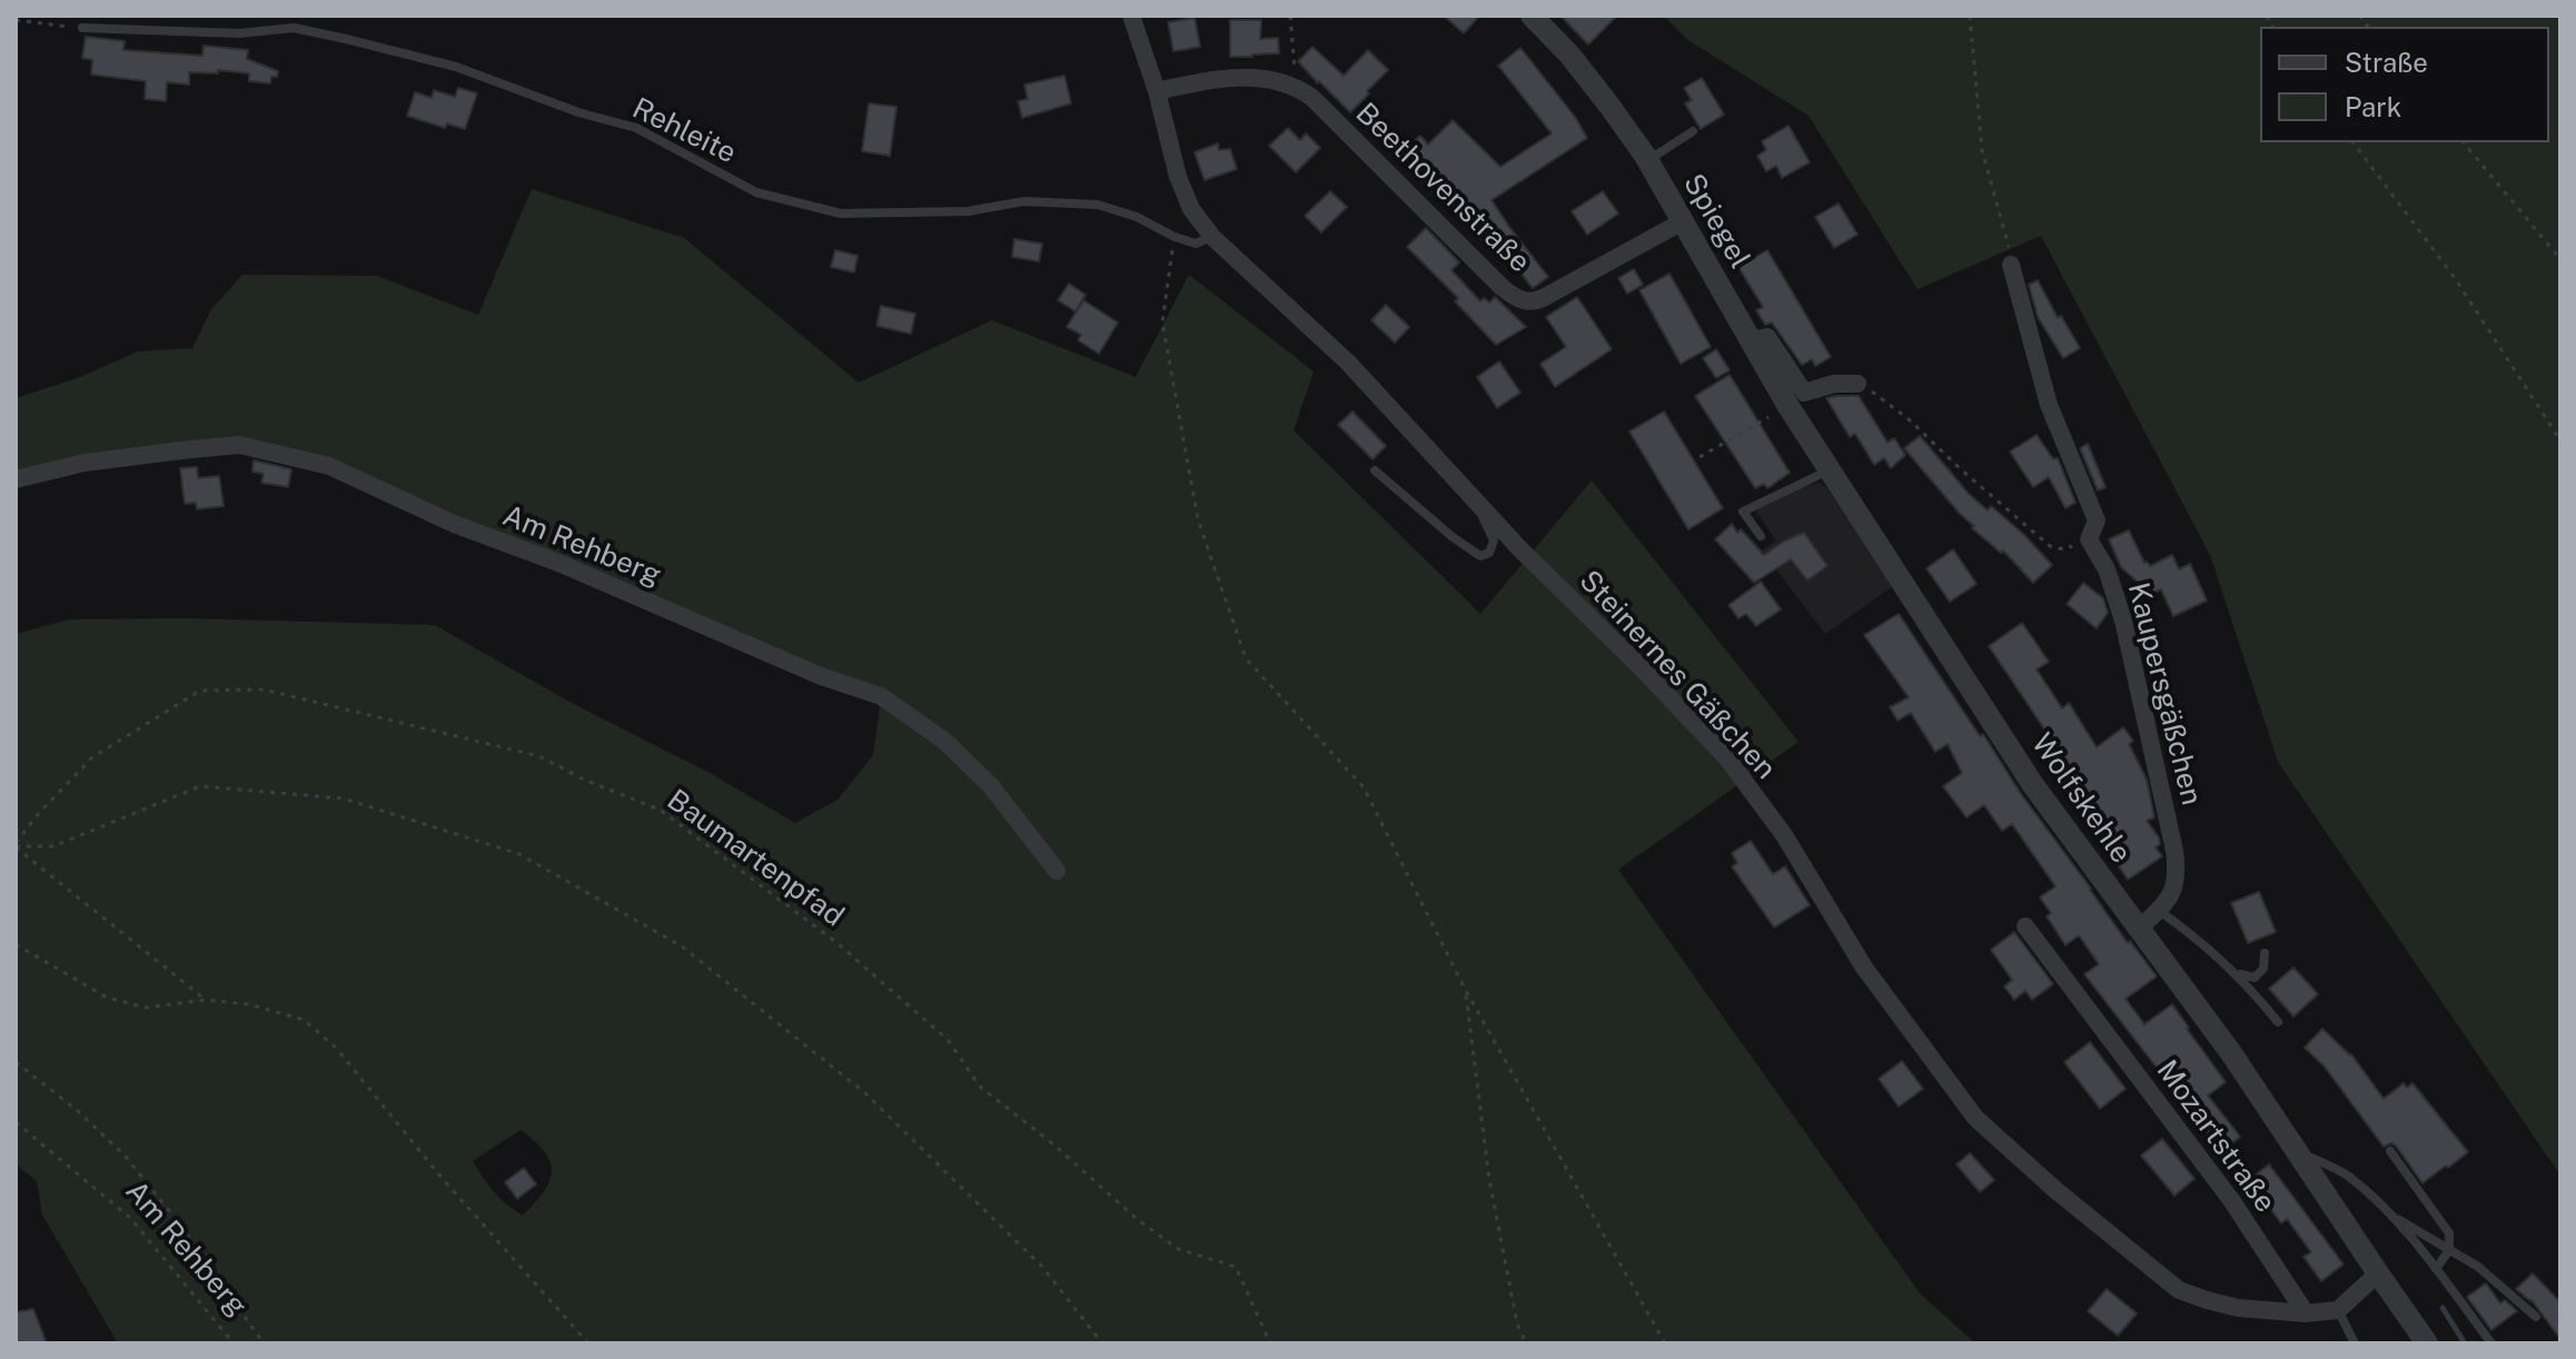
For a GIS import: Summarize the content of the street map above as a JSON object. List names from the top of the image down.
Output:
{
  "streets": {
    "street": [
      "Beethovenstraße",
      "Spiegel",
      "Am Rehberg",
      "Steinernes Gäßchen",
      "Kaupersgäßchen",
      "Wolfskehle",
      "Mozartstraße"
    ],
    "lane": ["Rehleite"],
    "path": ["Baumartenpfad"]
  },
  "crossings": [
    ["Rehleite", "Steinernes Gäßchen"],
    ["Beethovenstraße", "Spiegel"],
    ["Spiegel", "Wolfskehle"],
    ["Steinernes Gäßchen", "Mozartstraße"],
    ["Kaupersgäßchen", "Wolfskehle"]
  ],
  "legend": ["Straße", "Park"]
}
